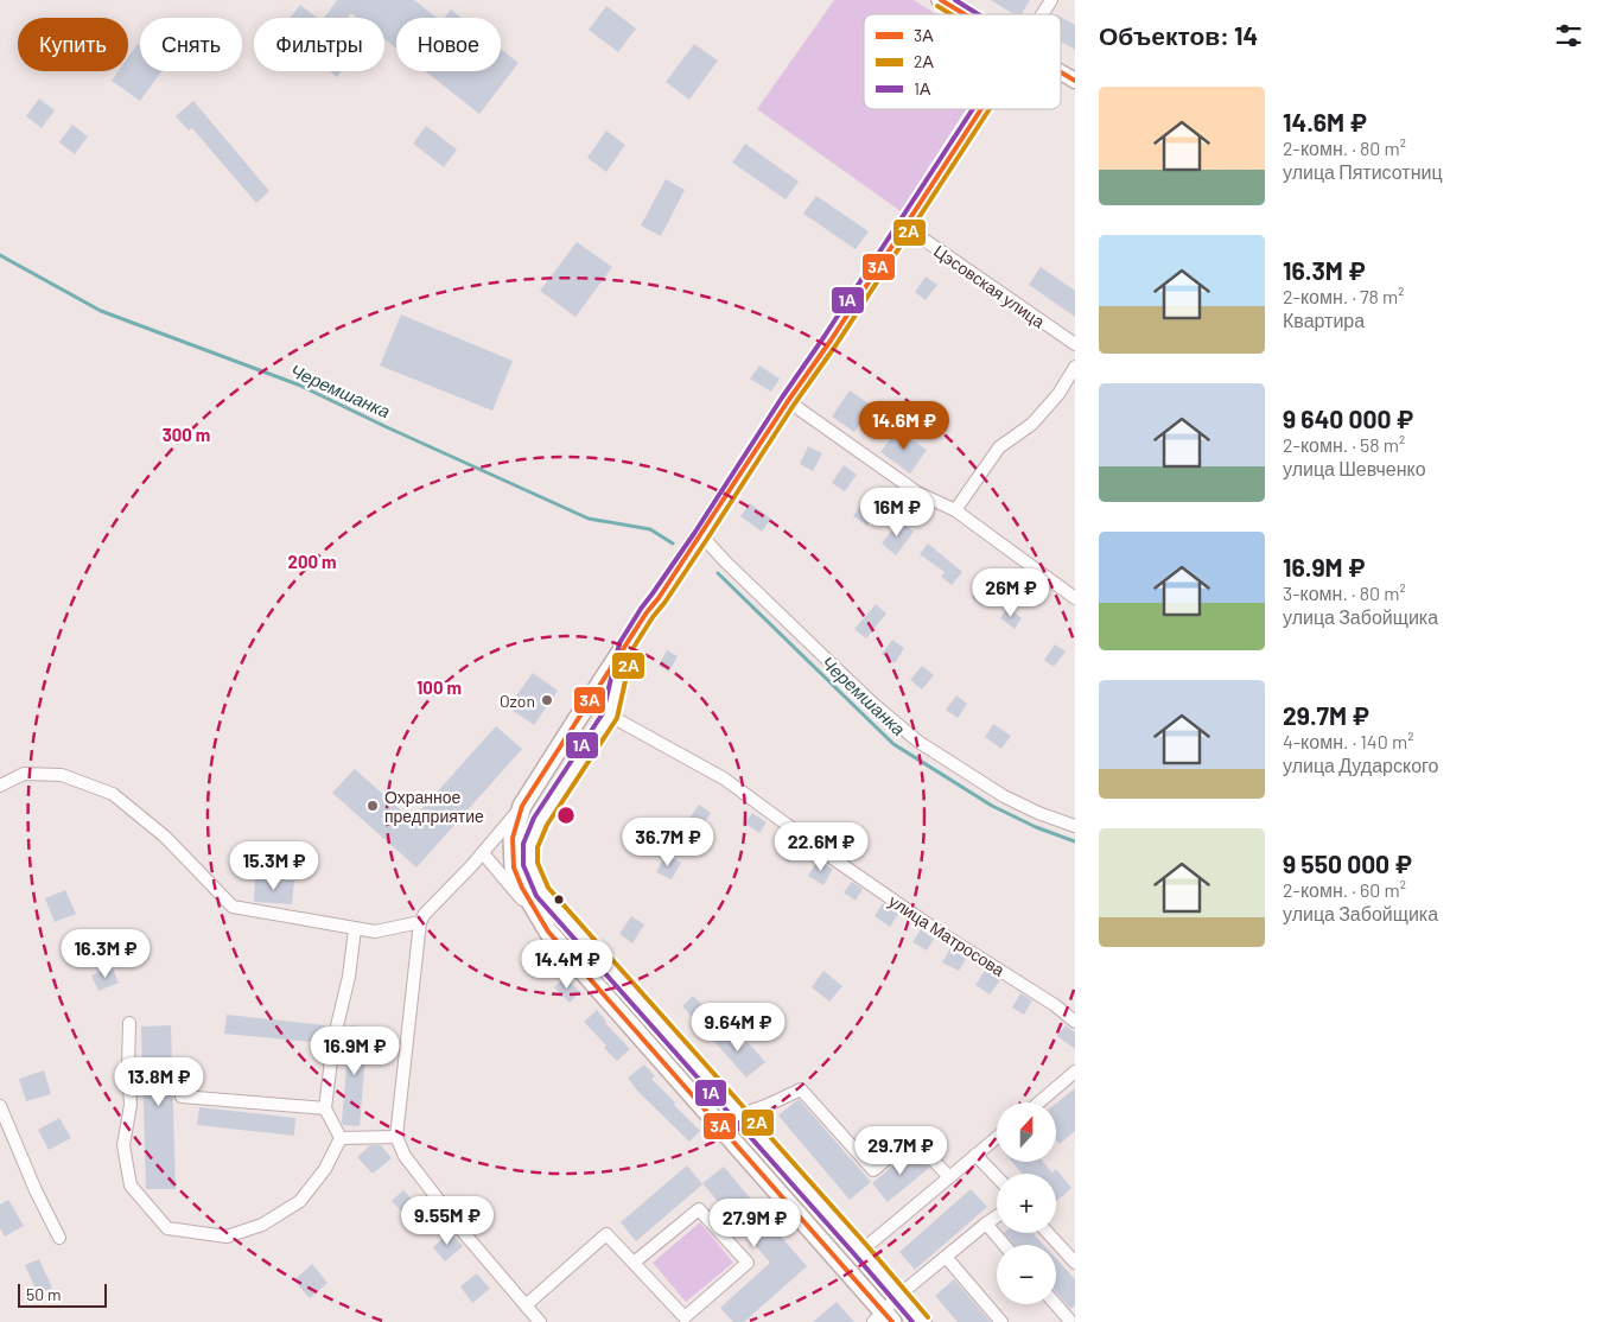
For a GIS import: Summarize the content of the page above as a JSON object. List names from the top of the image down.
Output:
{
  "streets": {
    "street": ["Цэсовская улица", "улица Матросова"]
  },
  "water": ["Черемшанка"],
  "places": ["Ozon", "Охранное предприятие"],
  "lines": ["transit line 3А", "transit line 1А", "transit line 2А"],
  "legend": ["3А", "2А", "1А"],
  "scale_bar": "50 m",
  "north": "top",
  "page": {
    "heading": "Объектов: 14",
    "chip": [
      "Купить",
      "Снять",
      "Фильтры",
      "Новое"
    ],
    "list": [
      {
        "name": "14.6M ₽",
        "note": "2-комн. · 80 m² · улица Пятисотниц"
      },
      {
        "name": "16.3M ₽",
        "note": "2-комн. · 78 m² · Квартира"
      },
      {
        "name": "9 640 000 ₽",
        "note": "2-комн. · 58 m² · улица Шевченко"
      },
      {
        "name": "16.9M ₽",
        "note": "3-комн. · 80 m² · улица Забойщика"
      },
      {
        "name": "29.7M ₽",
        "note": "4-комн. · 140 m² · улица Дударского"
      },
      {
        "name": "9 550 000 ₽",
        "note": "2-комн. · 60 m² · улица Забойщика"
      }
    ],
    "price": [
      "14.6M ₽",
      "16M ₽",
      "26M ₽",
      "36.7M ₽",
      "22.6M ₽",
      "15.3M ₽",
      "16.3M ₽",
      "14.4M ₽",
      "9.64M ₽",
      "16.9M ₽",
      "13.8M ₽",
      "29.7M ₽",
      "9.55M ₽",
      "27.9M ₽"
    ],
    "map_buttons": ["+", "−"],
    "scale": "50 m"
  },
  "rings": ["300 m", "200 m", "100 m"]
}
